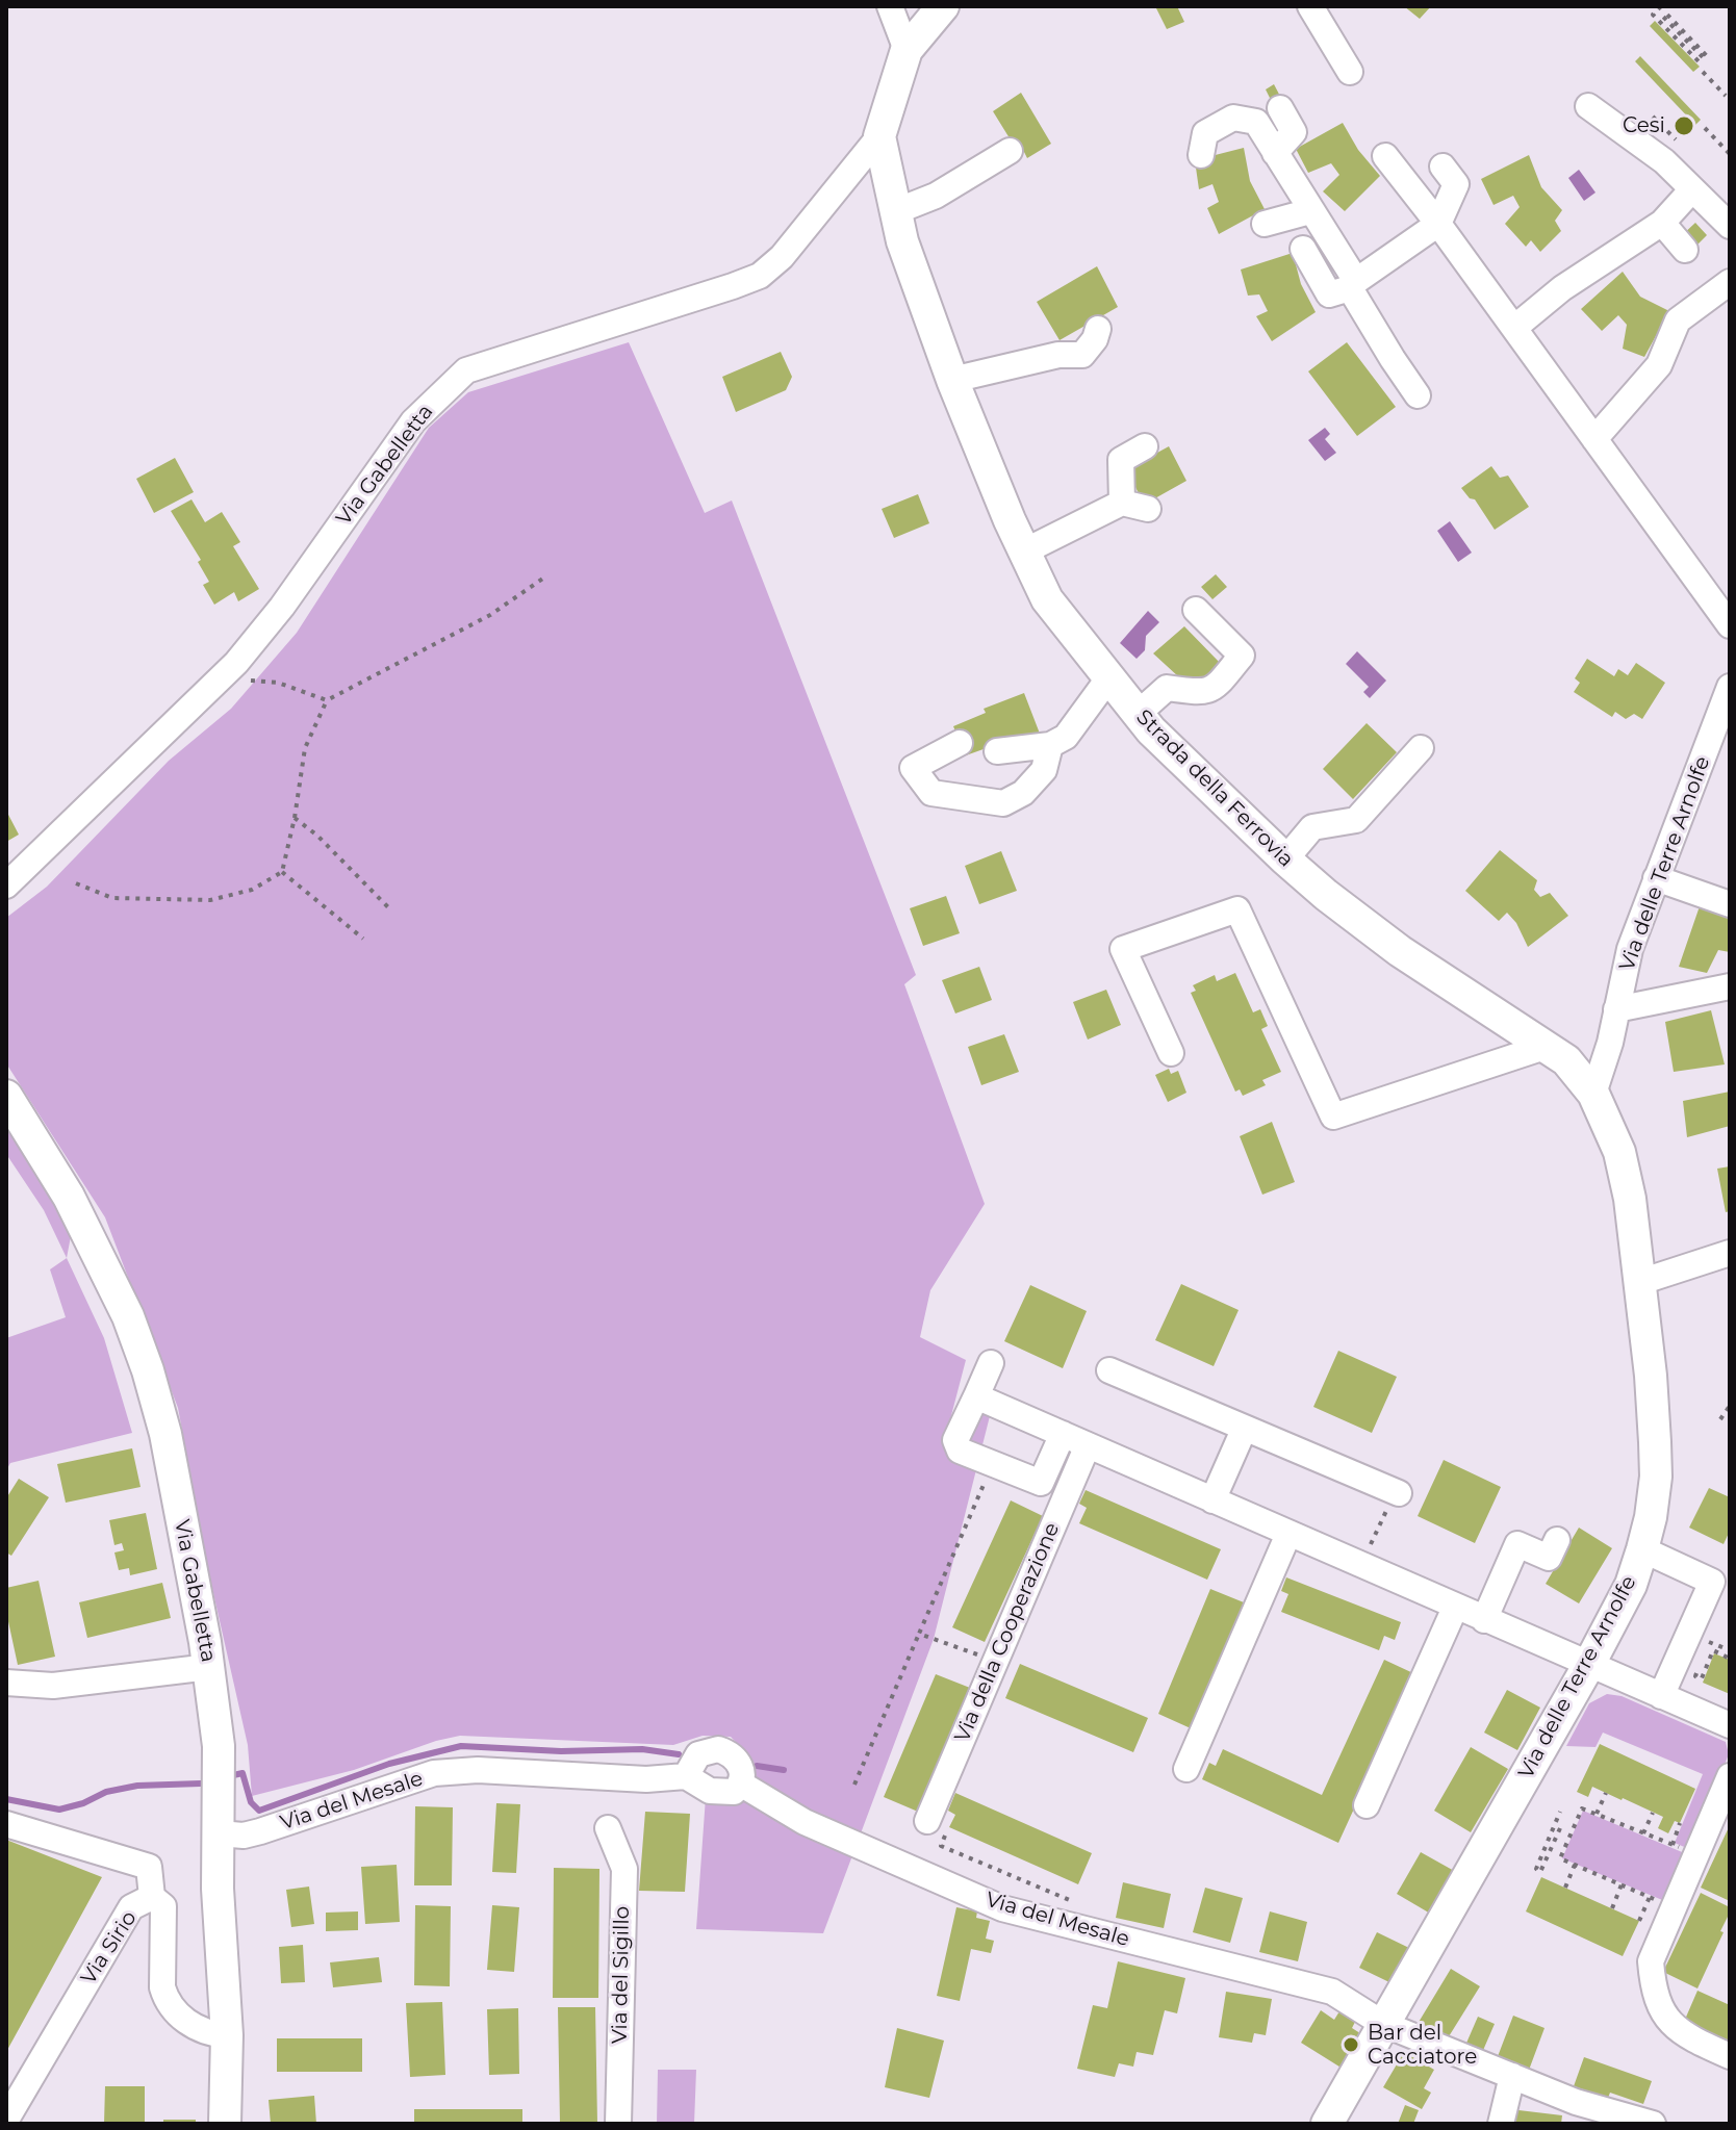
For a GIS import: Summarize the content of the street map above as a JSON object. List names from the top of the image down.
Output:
{
  "streets": {
    "street": [
      "Via Gabelletta",
      "Strada della Ferrovia",
      "Via delle Terre Arnolfe",
      "Via della Cooperazione",
      "Via del Mesale",
      "Via Sirio",
      "Via del Sigillo"
    ]
  },
  "crossings": [
    ["Via Gabelletta", "Strada della Ferrovia"],
    ["Via Gabelletta", "Via del Mesale"],
    ["Via Gabelletta", "Via Sirio"],
    ["Strada della Ferrovia", "Via delle Terre Arnolfe"],
    ["Via delle Terre Arnolfe", "Via del Mesale"]
  ],
  "places": ["Cesi", "Bar del Cacciatore"]
}
